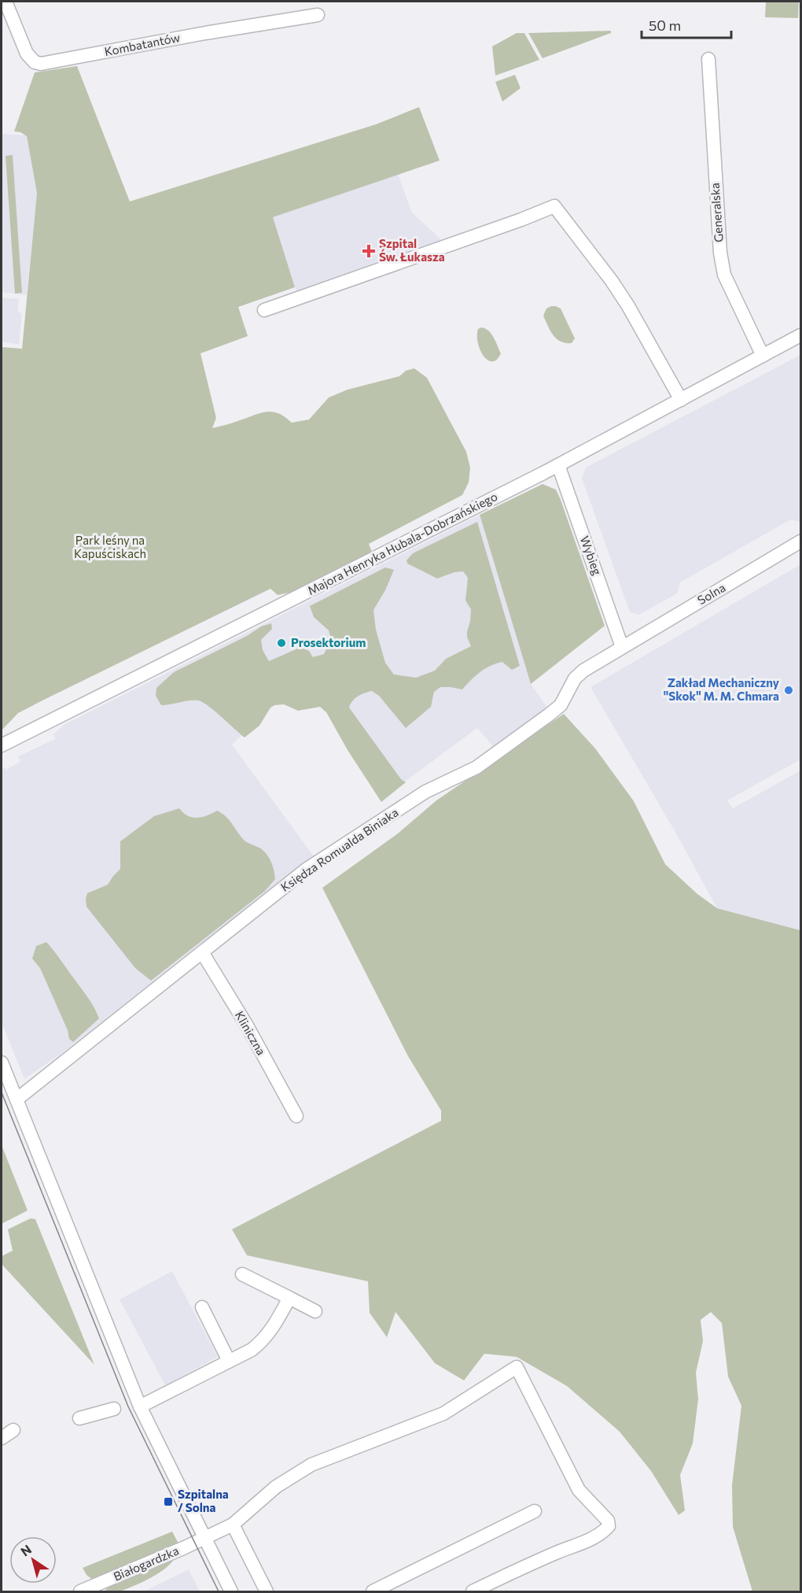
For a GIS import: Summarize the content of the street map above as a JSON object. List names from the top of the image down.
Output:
{
  "streets": {
    "street": [
      "Kombatantów",
      "Generalska",
      "Majora Henryka Hubala-Dobrzańskiego",
      "Wybieg",
      "Solna",
      "Księdza Romualda Biniaka",
      "Kliniczna",
      "Białogardzka"
    ]
  },
  "crossings": [
    ["Generalska", "Majora Henryka Hubala-Dobrzańskiego"],
    ["Majora Henryka Hubala-Dobrzańskiego", "Wybieg"],
    ["Wybieg", "Solna"],
    ["Wybieg", "Księdza Romualda Biniaka"],
    ["Solna", "Księdza Romualda Biniaka"],
    ["Księdza Romualda Biniaka", "Kliniczna"]
  ],
  "parks": ["Park leśny na Kapuściskach"],
  "places": {
    "health": ["Szpital Św. Łukasza"],
    "other": ["Prosektorium", "Zakład Mechaniczny \"Skok\" M. M. Chmara"],
    "transit": ["Szpitalna / Solna"]
  },
  "scale_bar": "50 m",
  "north": "top left"
}
